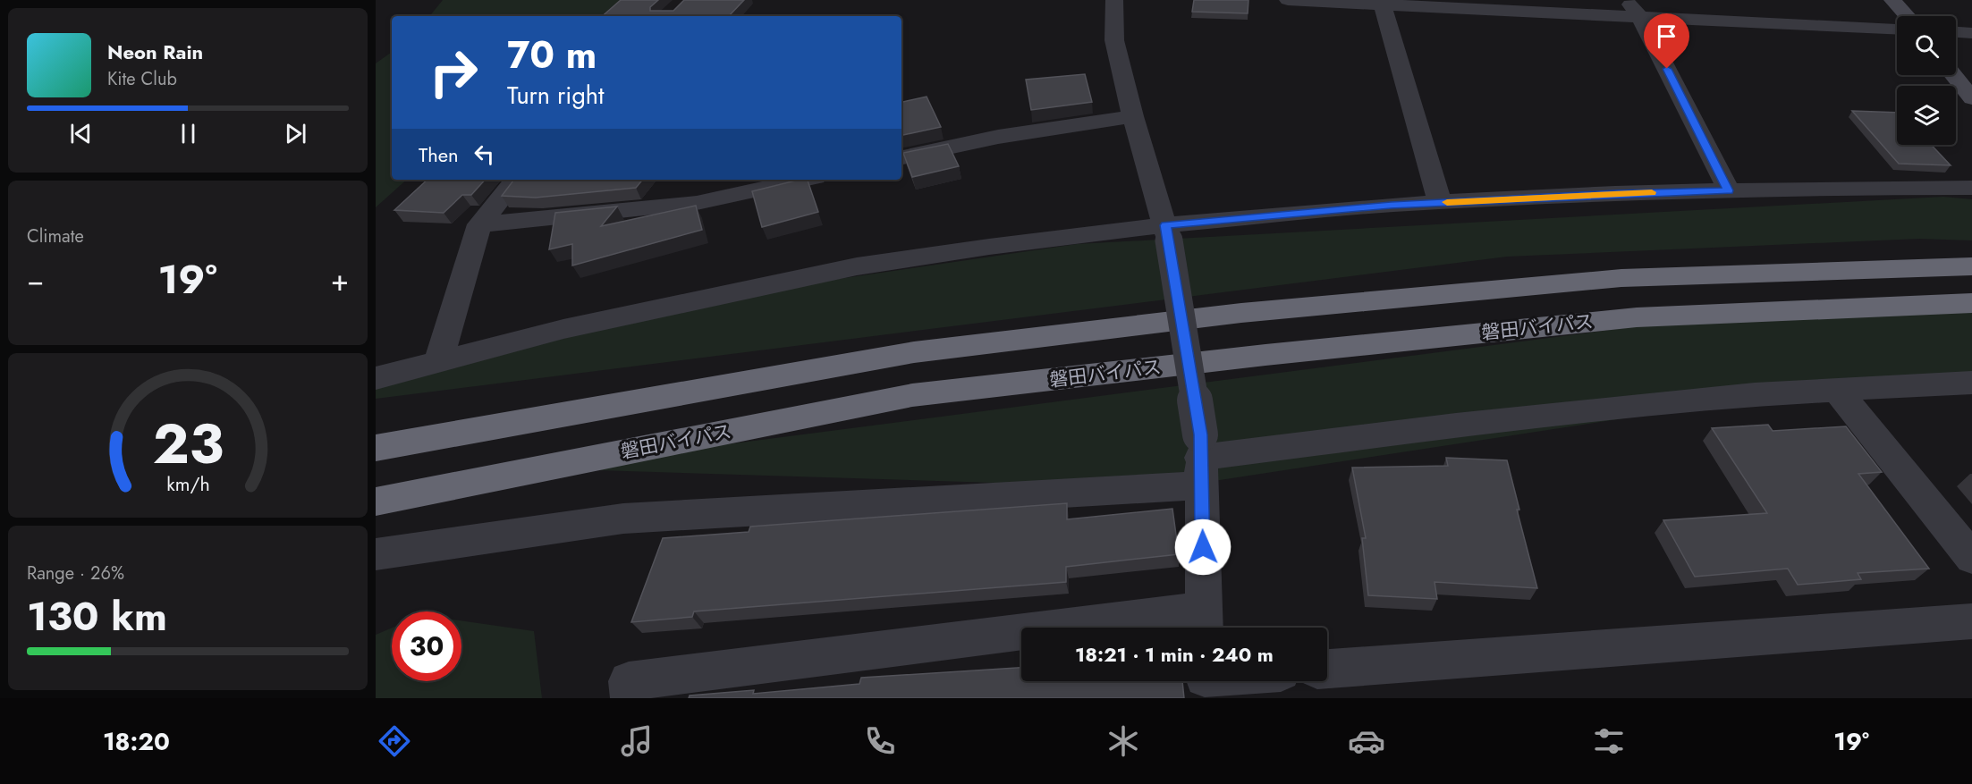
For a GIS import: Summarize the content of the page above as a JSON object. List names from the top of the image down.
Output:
{
  "streets": {
    "highway": ["磐田バイパス"]
  },
  "page": {
    "turn": ["70 m", "Turn right"],
    "song": ["Neon Rain", "Kite Club"],
    "then": "Then",
    "tile": [
      "Climate",
      ["Range · 26%", "130 km"]
    ],
    "heat": ["−", "19°", "+"],
    "limit": "30",
    "trip": "18:21 · 1 min · 240 m",
    "tabs": ["18:20", "19°"],
    "gauge": ["23", "km/h"]
  }
}
